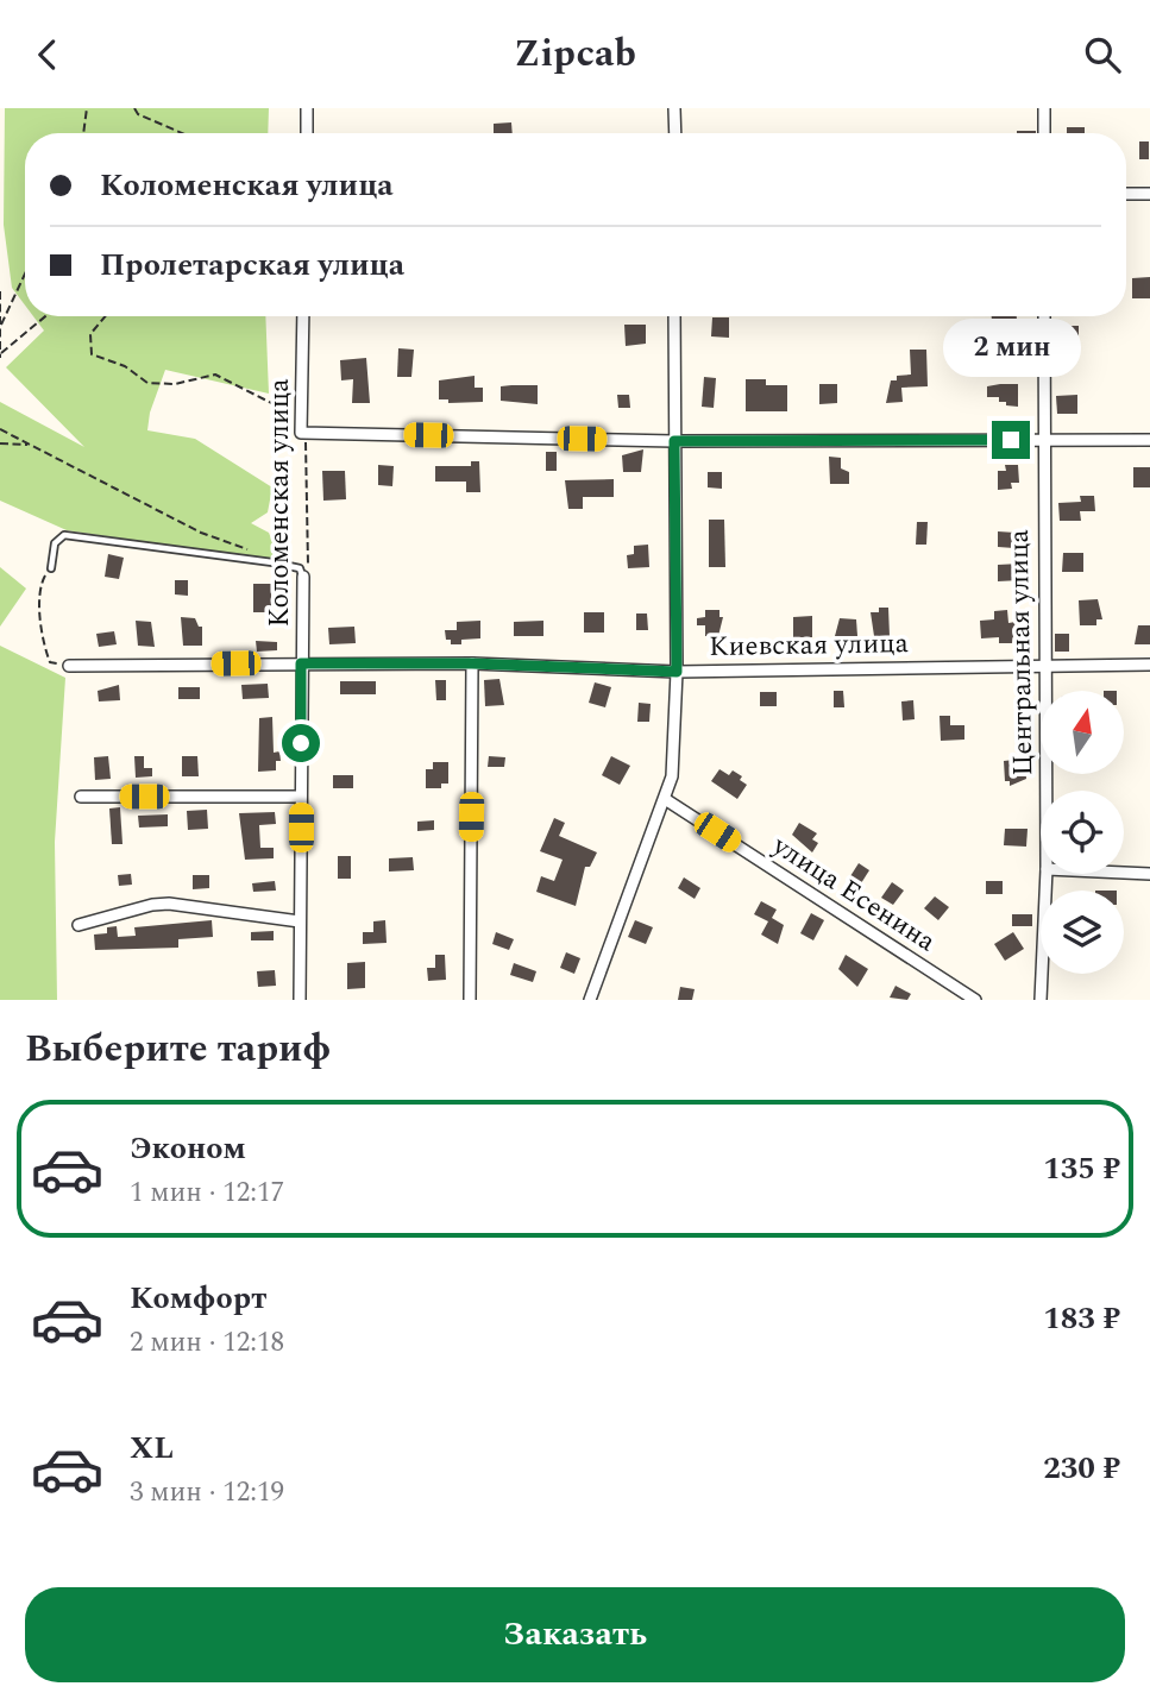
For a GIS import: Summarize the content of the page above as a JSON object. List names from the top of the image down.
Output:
{
  "streets": {
    "street": [
      "Коломенская улица",
      "Киевская улица",
      "Центральная улица",
      "улица Есенина"
    ]
  },
  "crossings": [
    ["Коломенская улица", "Киевская улица"],
    ["Киевская улица", "Центральная улица"]
  ],
  "north": "top",
  "page": {
    "header": "Zipcab",
    "banner": ["Коломенская улица", "Пролетарская улица"],
    "bubble": "2 мин",
    "heading": "Выберите тариф",
    "list": [
      {
        "name": "Эконом",
        "note": "1 мин · 12:17",
        "value": "135 ₽"
      },
      {
        "name": "Комфорт",
        "note": "2 мин · 12:18",
        "value": "183 ₽"
      },
      {
        "name": "XL",
        "note": "3 мин · 12:19",
        "value": "230 ₽"
      }
    ],
    "buttons": "Заказать"
  }
}
